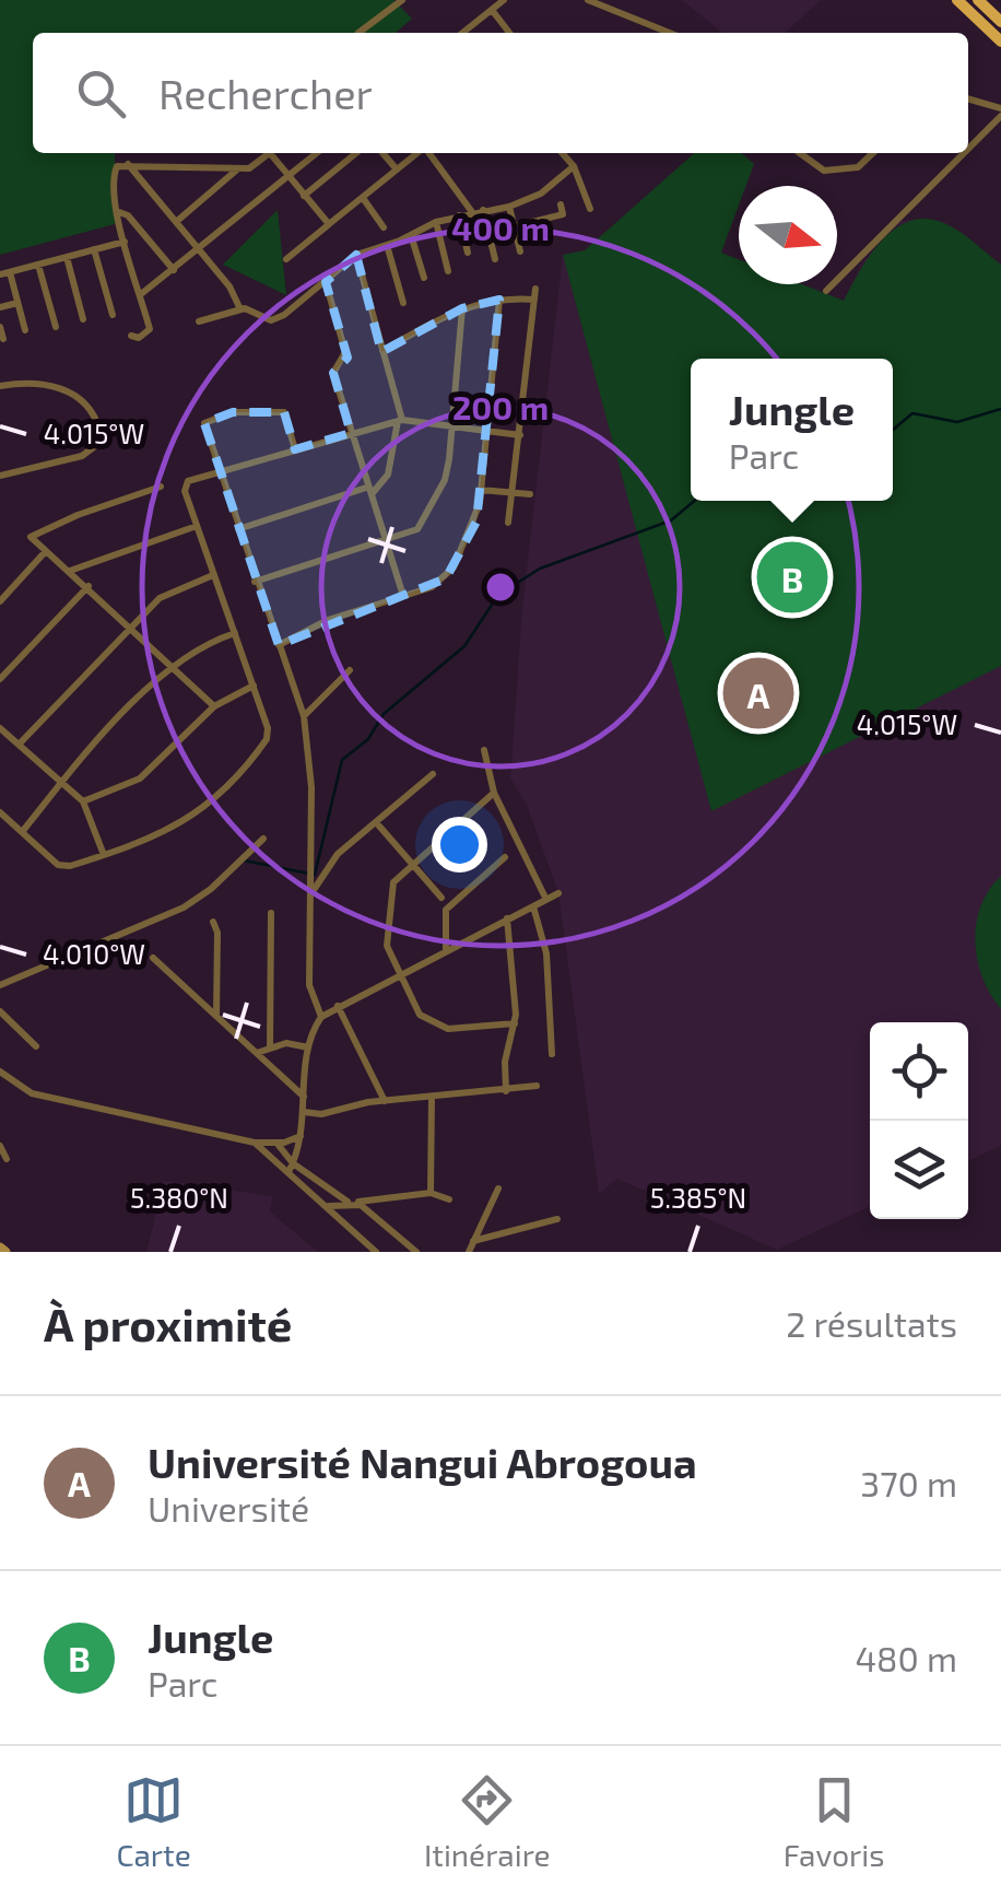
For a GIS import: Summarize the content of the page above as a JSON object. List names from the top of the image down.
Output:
{
  "north": "right",
  "page": {
    "search": "Rechercher",
    "popup": ["Jungle", "Parc"],
    "pins": ["B", "A"],
    "heading": ["À proximité", "2 résultats"],
    "list": [
      {
        "mark": "A",
        "name": "Université Nangui Abrogoua",
        "note": "Université",
        "value": "370 m"
      },
      {
        "mark": "B",
        "name": "Jungle",
        "note": "Parc",
        "value": "480 m"
      }
    ],
    "nav": ["Carte", "Itinéraire", "Favoris"]
  },
  "coordinates": [
    "4.015°W",
    "4.010°W",
    "5.380°N",
    "5.385°N"
  ],
  "rings": ["400 m", "200 m"]
}
